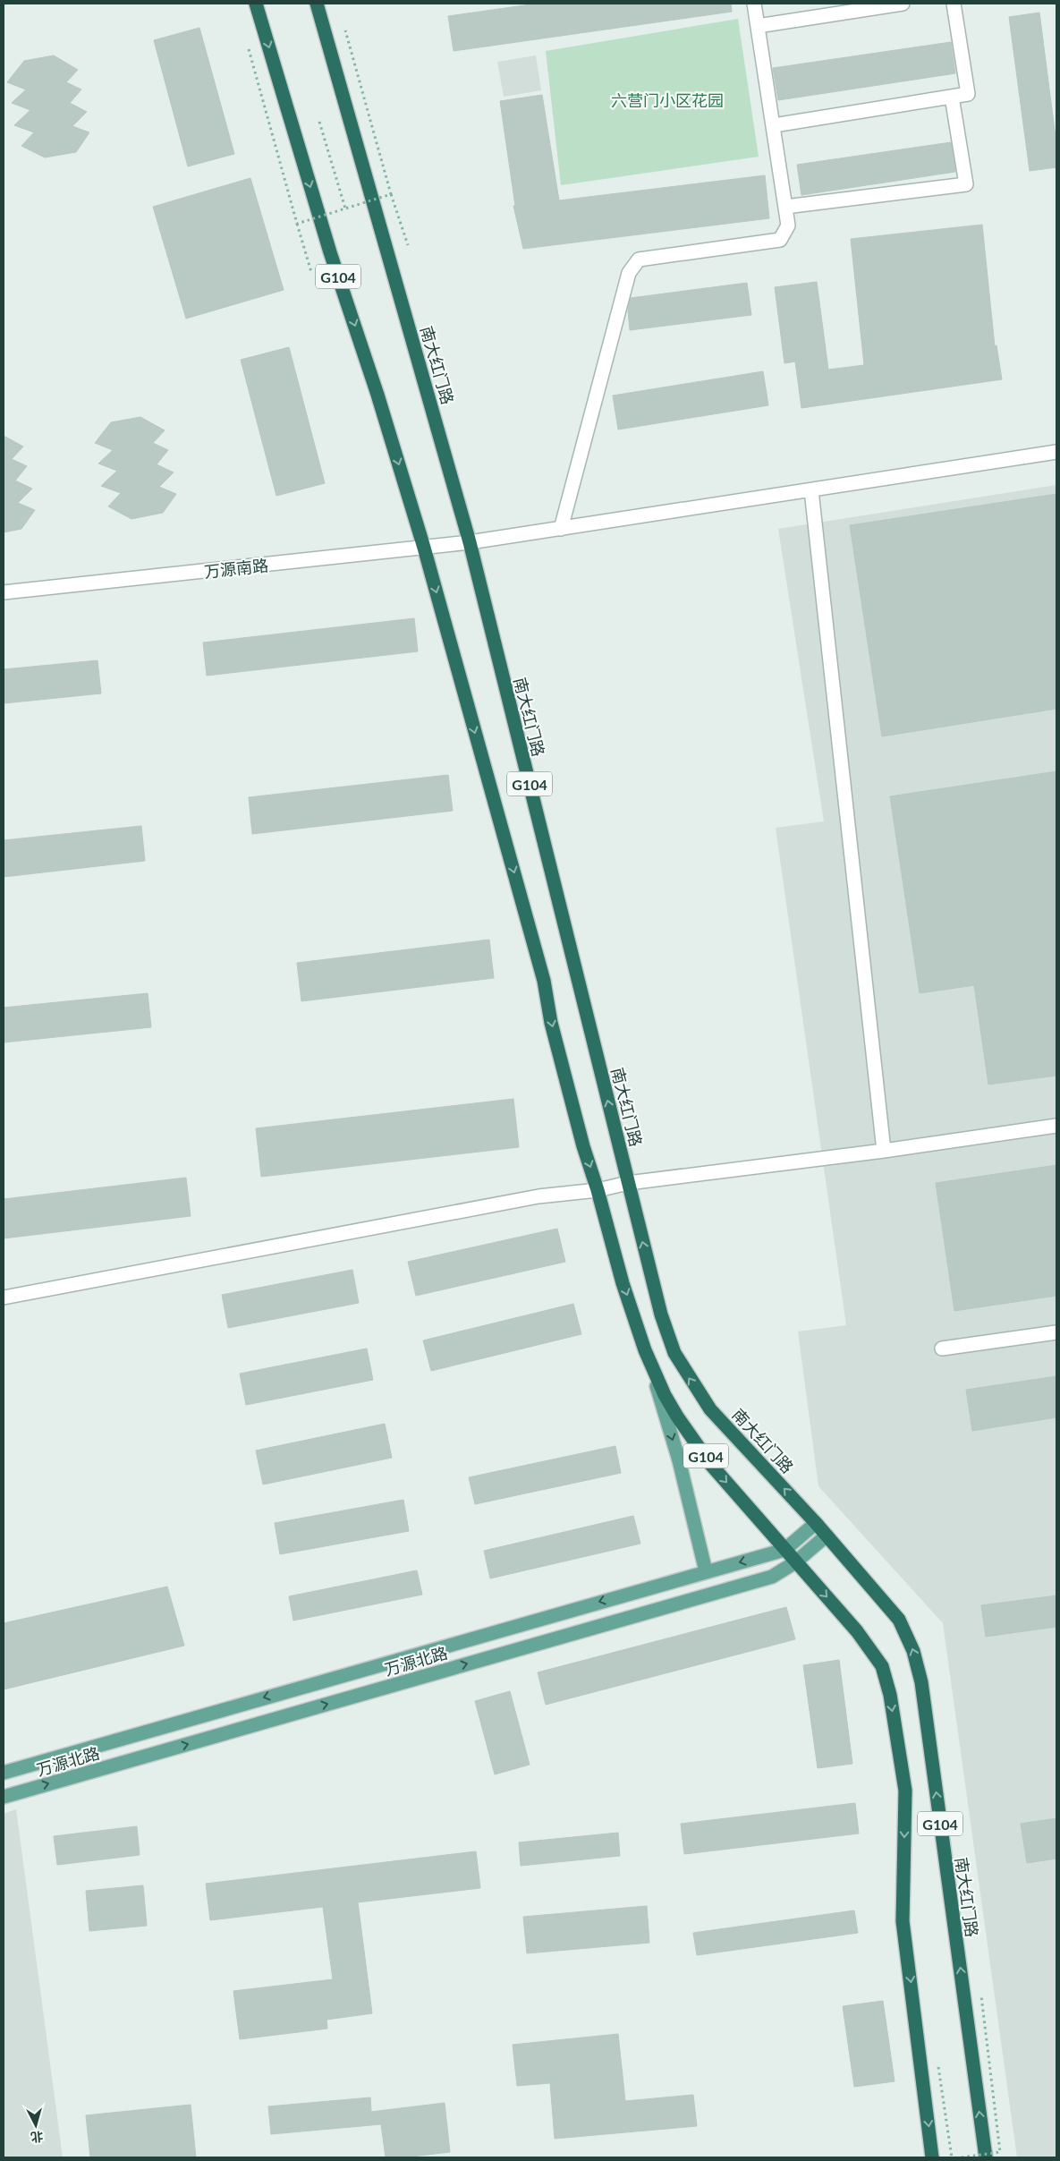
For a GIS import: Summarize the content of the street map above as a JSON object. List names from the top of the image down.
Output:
{
  "streets": {
    "highway": ["G104", "南大红门路"],
    "main road": ["万源北路"],
    "street": ["万源南路"]
  },
  "crossings": [
    ["G104", "万源南路"],
    ["G104", "万源北路"],
    ["南大红门路", "万源南路"],
    ["南大红门路", "万源北路"]
  ],
  "parks": ["六营门小区花园"],
  "north": "bottom"
}
